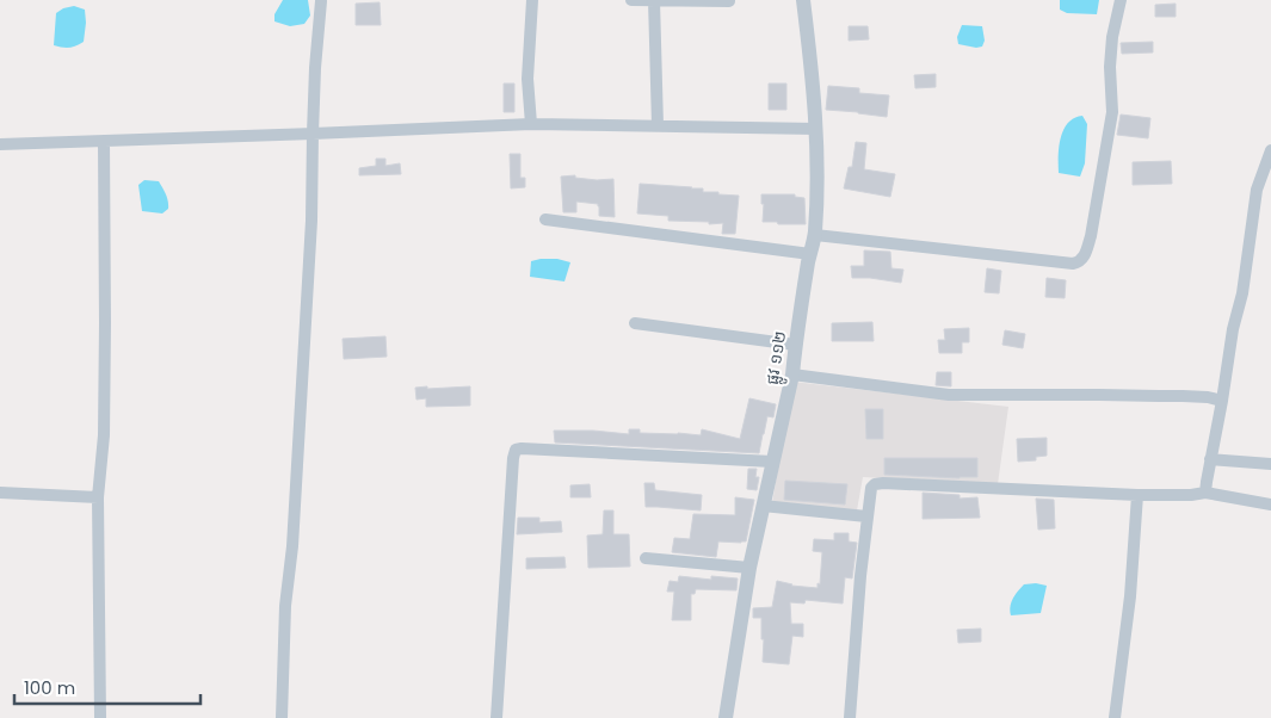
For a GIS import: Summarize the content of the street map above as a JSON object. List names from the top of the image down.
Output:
{
  "streets": {
    "street": ["ផ្លូវ ១១២"]
  },
  "scale_bar": "100 m"
}
